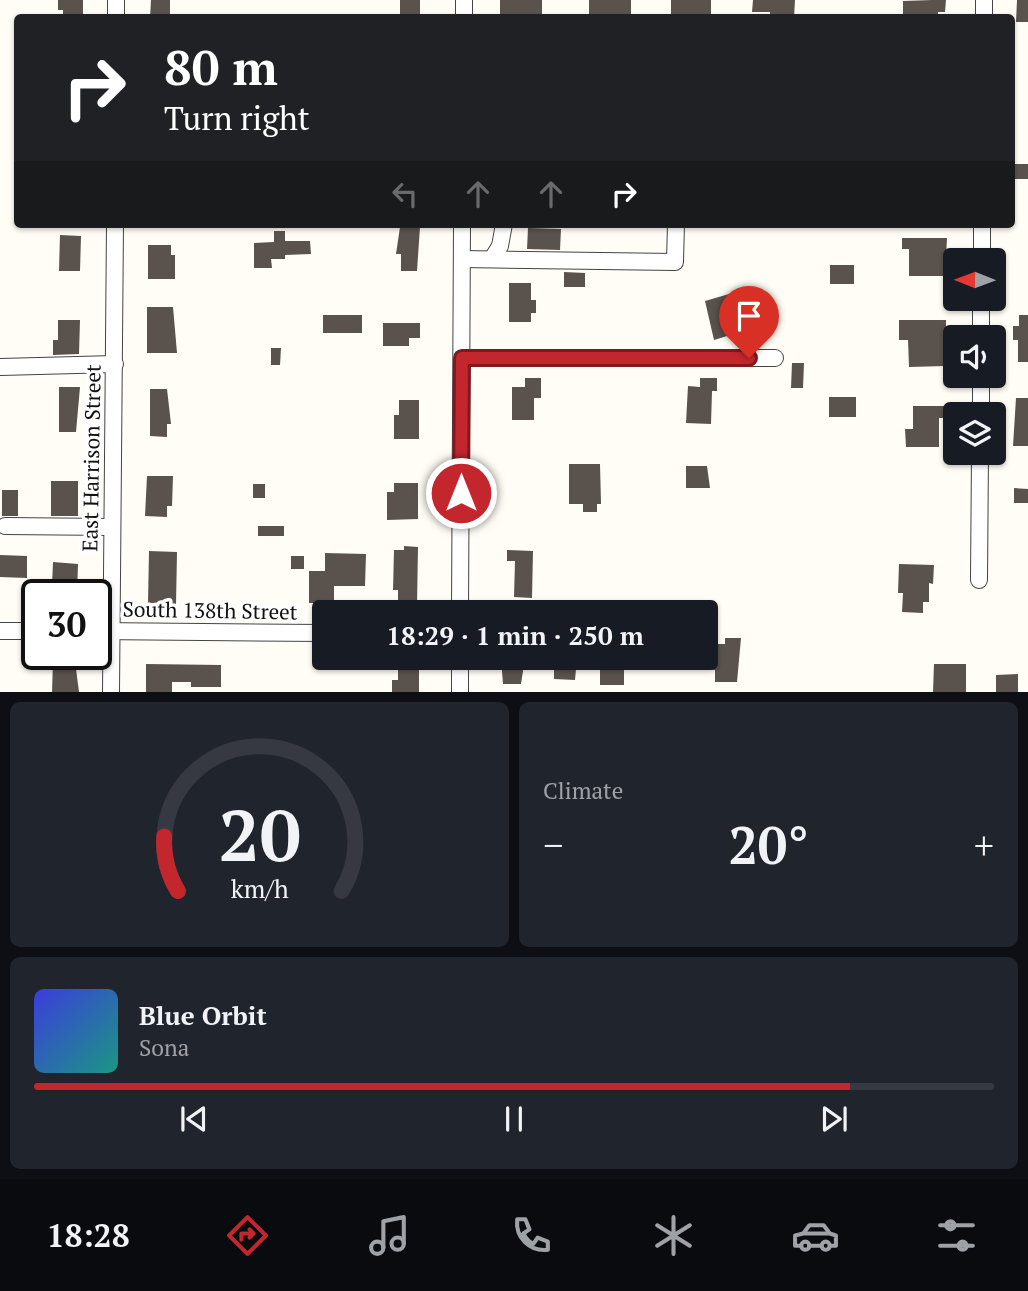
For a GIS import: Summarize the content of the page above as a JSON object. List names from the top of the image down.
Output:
{
  "streets": {
    "street": ["East Harrison Street", "South 138th Street"]
  },
  "north": "left",
  "page": {
    "turn": ["80 m", "Turn right"],
    "limit": "30",
    "trip": "18:29 · 1 min · 250 m",
    "tile": "Climate",
    "heat": ["−", "20°", "+"],
    "song": ["Blue Orbit", "Sona"],
    "tabs": "18:28",
    "gauge": ["20", "km/h"]
  }
}
